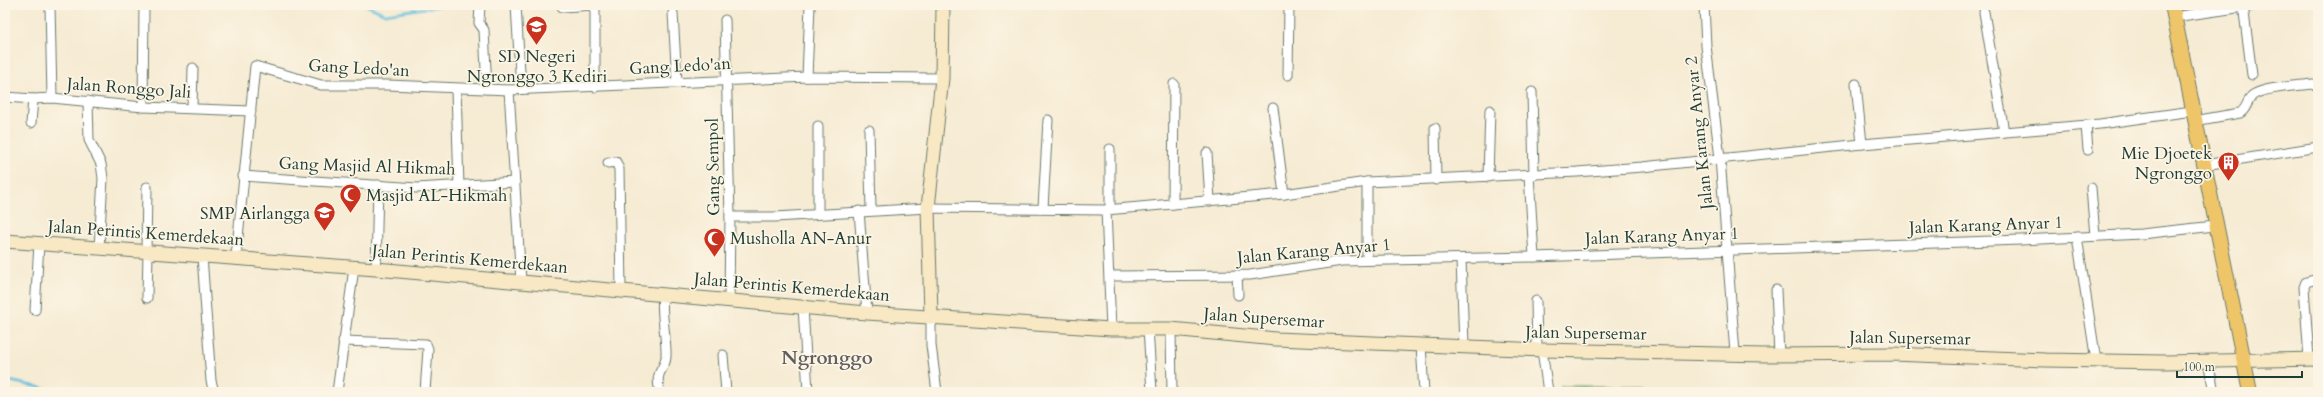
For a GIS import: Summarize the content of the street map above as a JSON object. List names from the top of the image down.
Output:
{
  "streets": {
    "main road": ["Jalan Perintis Kemerdekaan", "Jalan Supersemar"],
    "street": [
      "Gang Ledo'an",
      "Jalan Ronggo Jali",
      "Jalan Karang Anyar 2",
      "Gang Masjid Al Hikmah",
      "Gang Sempol",
      "Jalan Karang Anyar 1"
    ]
  },
  "crossings": [
    ["Gang Ledo'an", "Jalan Ronggo Jali"],
    ["Gang Ledo'an", "Gang Sempol"],
    ["Jalan Karang Anyar 2", "Jalan Karang Anyar 1"],
    ["Jalan Karang Anyar 2", "Jalan Supersemar"],
    ["Gang Sempol", "Jalan Perintis Kemerdekaan"],
    ["Jalan Perintis Kemerdekaan", "Jalan Supersemar"]
  ],
  "districts": ["Ngronggo"],
  "places": {
    "school or university": ["SD Negeri Ngronggo 3 Kediri", "SMP Airlangga"],
    "building": ["Mie Djoetek Ngronggo"],
    "mosque": ["Masjid AL-Hikmah", "Musholla AN-Anur"]
  },
  "scale_bar": "100 m"
}
